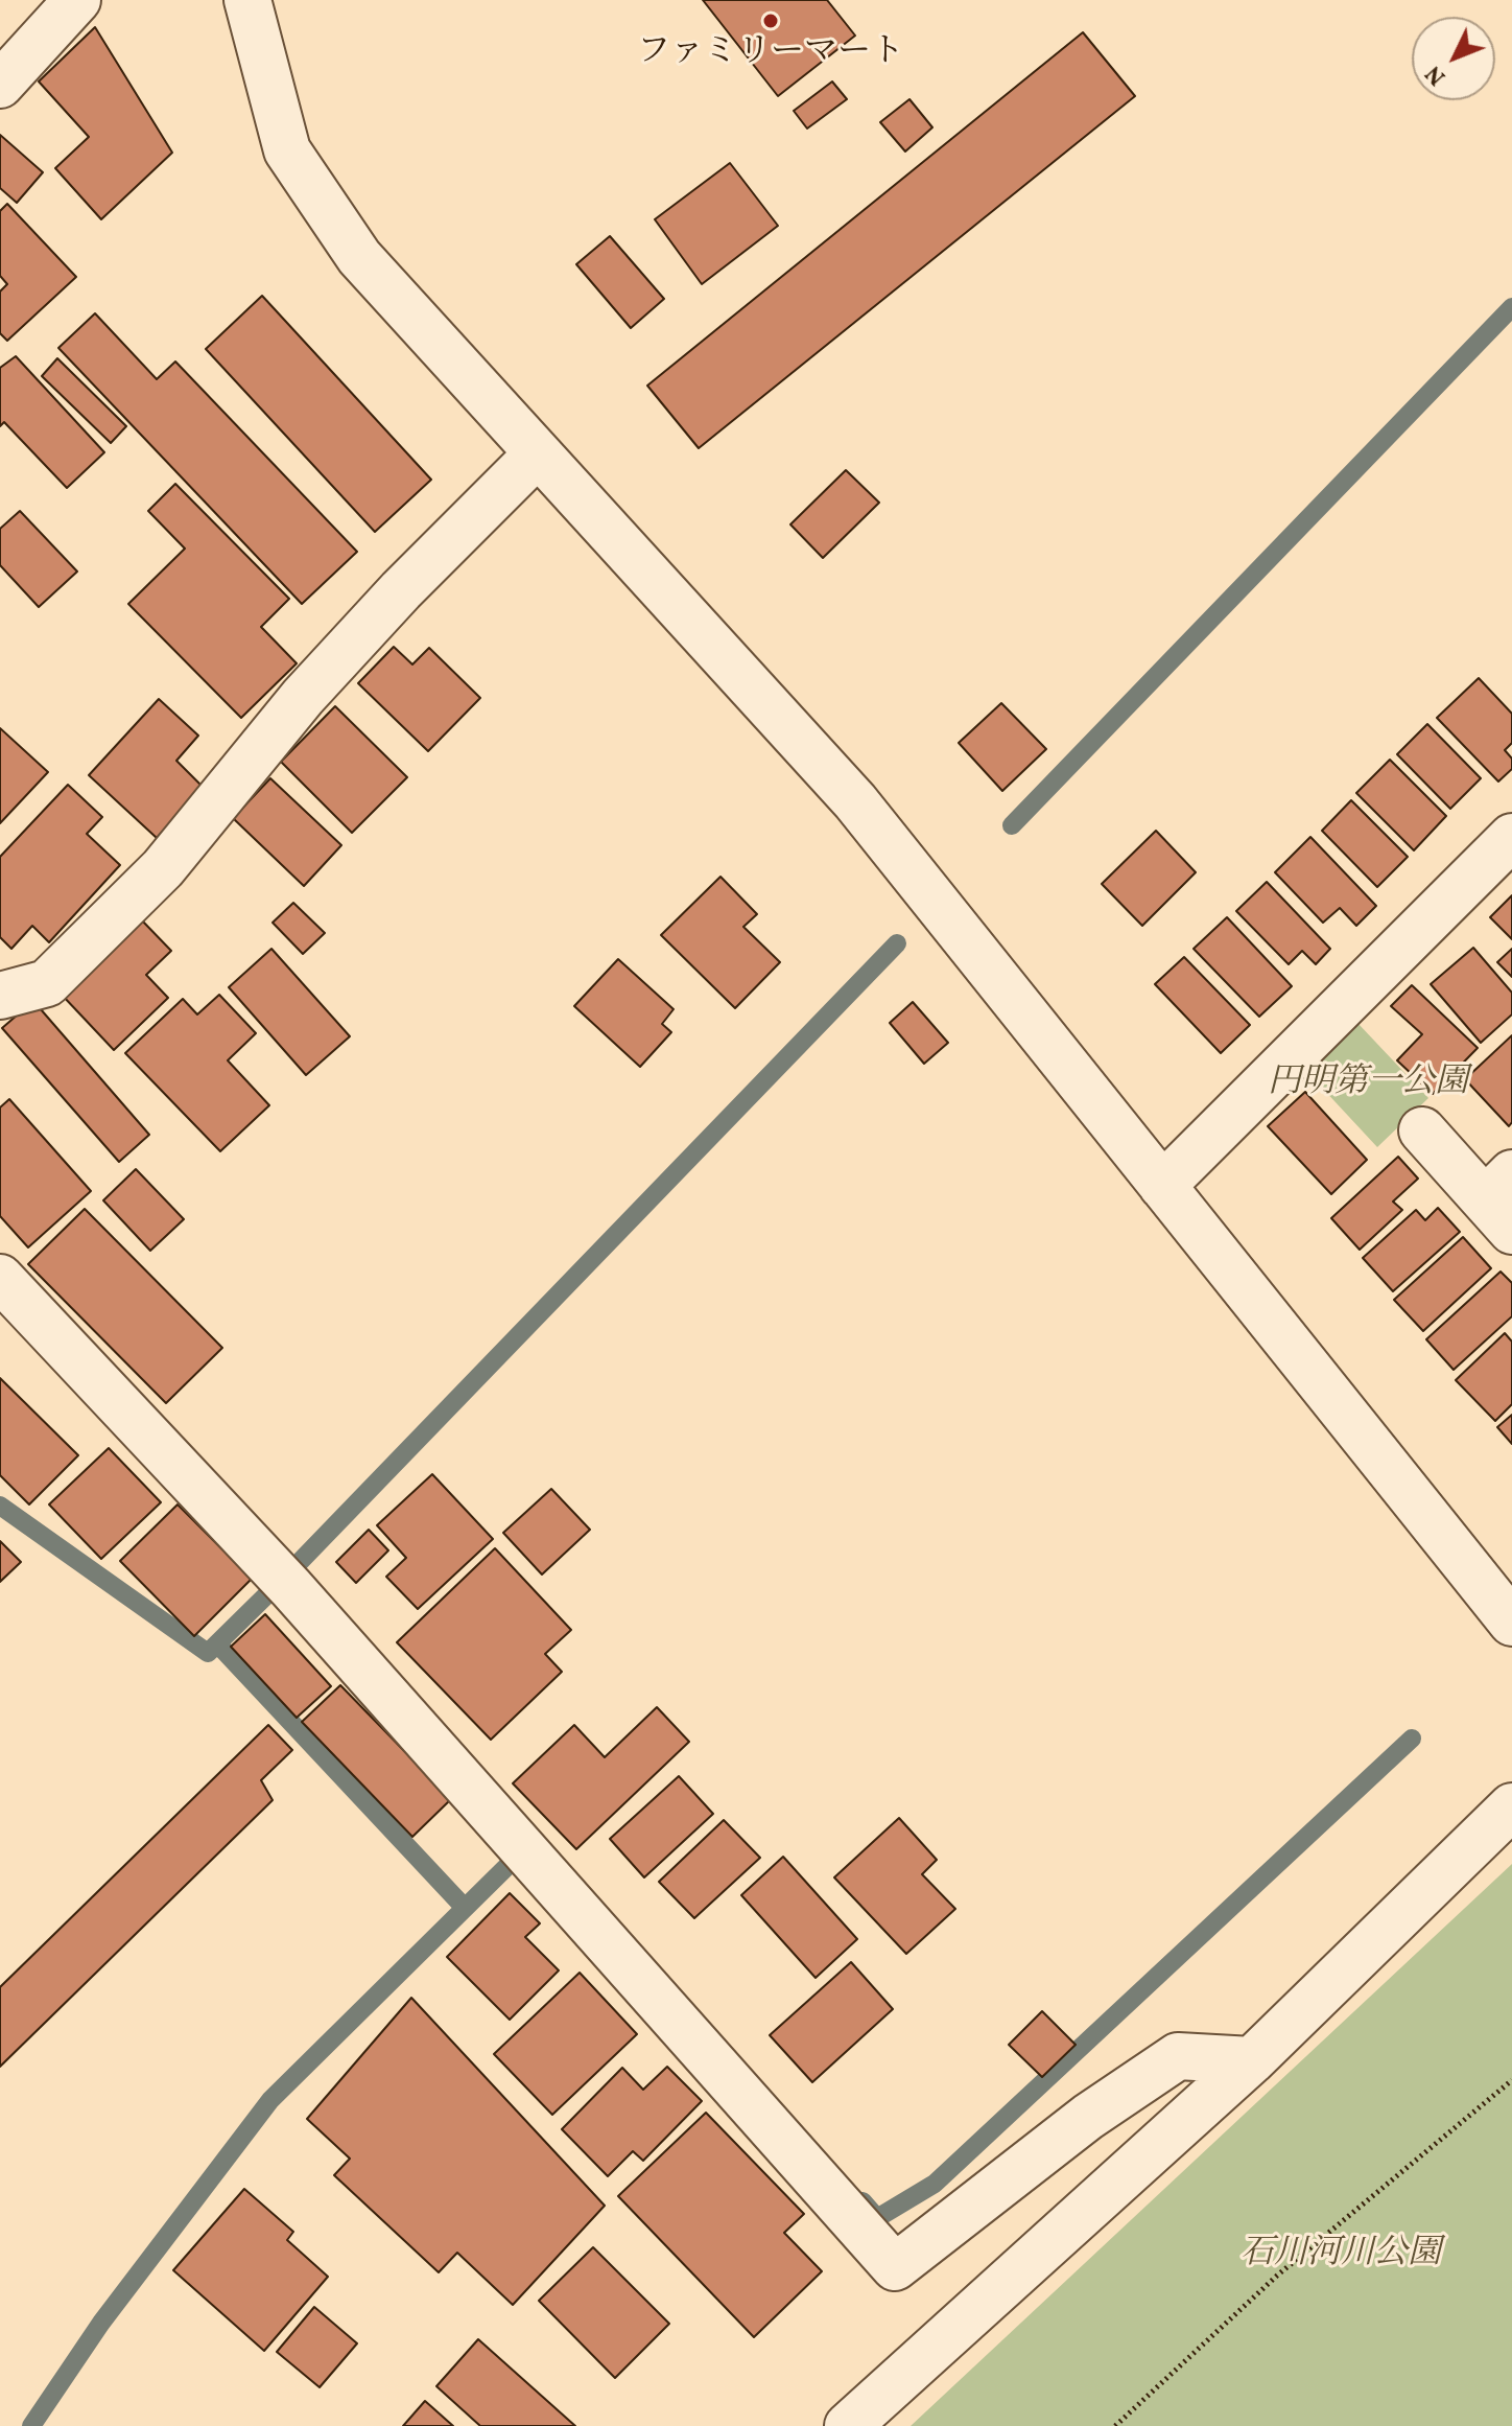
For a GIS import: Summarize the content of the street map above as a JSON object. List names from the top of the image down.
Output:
{
  "parks": ["円明第一公園", "石川河川公園"],
  "places": ["ファミリーマート"],
  "north": "bottom left"
}
